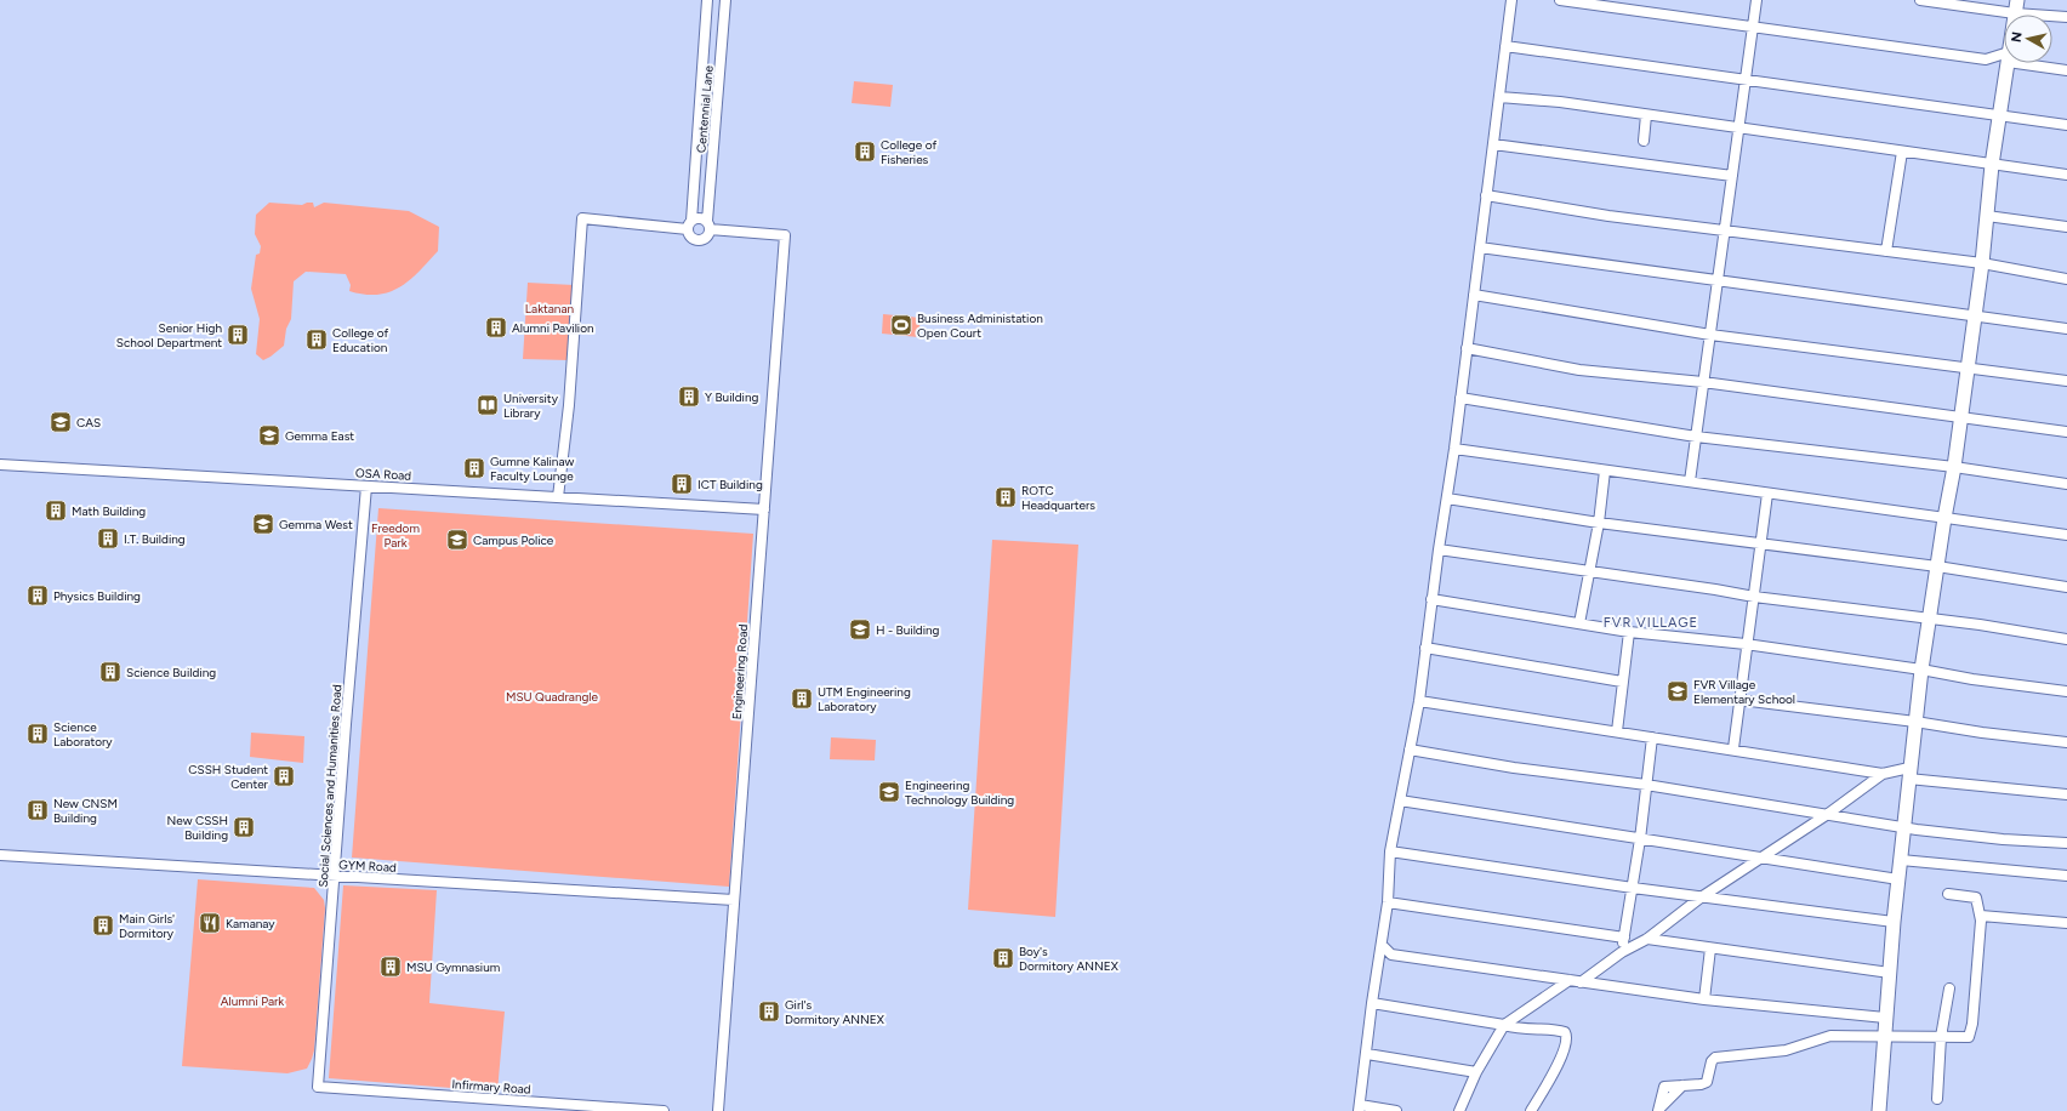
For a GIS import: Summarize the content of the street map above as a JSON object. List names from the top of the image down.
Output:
{
  "streets": {
    "street": [
      "Centennial Lane",
      "OSA Road",
      "Engineering Road",
      "Social Sciences and Humanities Road",
      "GYM Road",
      "Infirmary Road"
    ]
  },
  "crossings": [
    ["Centennial Lane", "Engineering Road"],
    ["OSA Road", "Engineering Road"],
    ["OSA Road", "Social Sciences and Humanities Road"],
    ["Engineering Road", "GYM Road"],
    ["Social Sciences and Humanities Road", "GYM Road"],
    ["Social Sciences and Humanities Road", "Infirmary Road"]
  ],
  "districts": ["FVR VILLAGE"],
  "parks": [
    "Laktanan",
    "Freedom Park",
    "MSU Quadrangle",
    "Alumni Park"
  ],
  "places": {
    "building": [
      "College of Fisheries",
      "Alumni Pavilion",
      "Senior High School Department",
      "College of Education",
      "Y Building",
      "Gumne Kalinaw Faculty Lounge",
      "ICT Building",
      "ROTC Headquarters",
      "Math Building",
      "I.T. Building",
      "Physics Building",
      "Science Building",
      "UTM Engineering Laboratory",
      "Science Laboratory",
      "CSSH Student Center",
      "New CNSM Building",
      "New CSSH Building",
      "Main Girls' Dormitory",
      "Boy's Dormitory ANNEX",
      "MSU Gymnasium",
      "Girl's Dormitory ANNEX"
    ],
    "sports": ["Business Administation Open Court"],
    "library": ["University Library"],
    "school or university": [
      "CAS",
      "Gemma East",
      "Gemma West",
      "Campus Police",
      "H - Building",
      "FVR Village Elementary School",
      "Engineering Technology Building"
    ],
    "restaurant": ["Kamanay"]
  },
  "north": "left"
}
